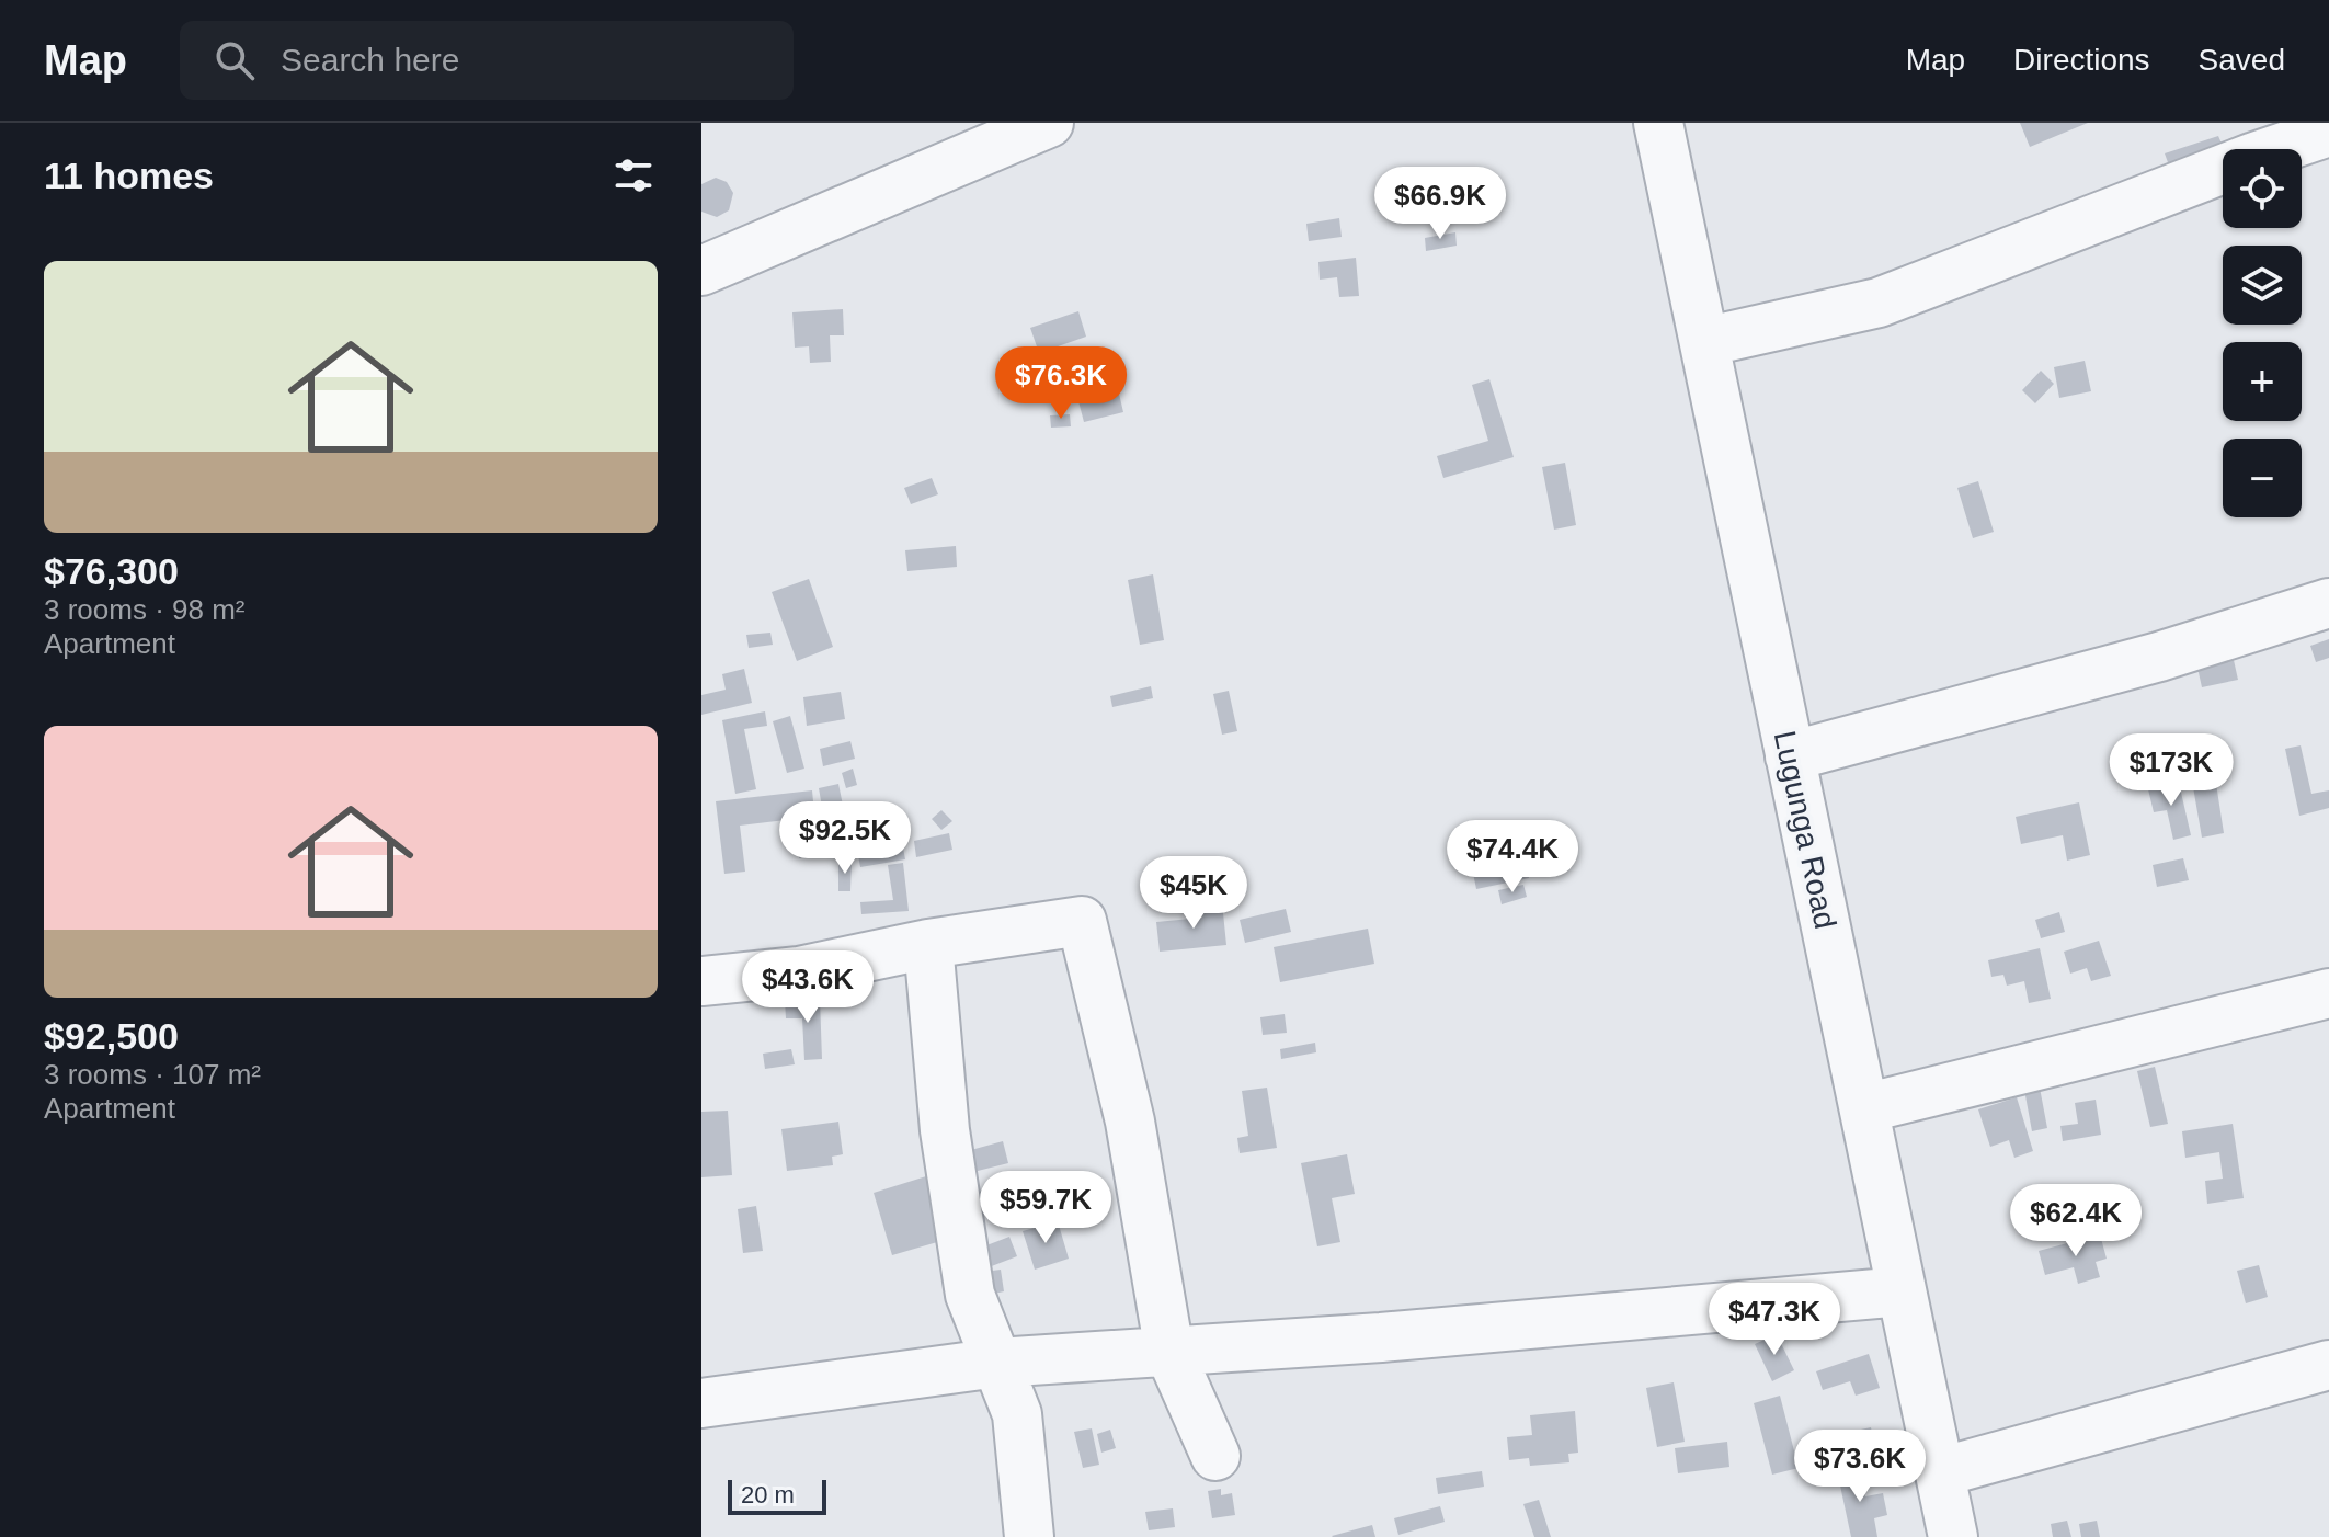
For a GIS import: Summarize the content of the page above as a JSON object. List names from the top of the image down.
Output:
{
  "streets": {
    "street": ["Lugunga Road"]
  },
  "scale_bar": "20 m",
  "page": {
    "header": "Map",
    "search": "Search here",
    "nav": ["Map", "Directions", "Saved"],
    "heading": "11 homes",
    "map_buttons": ["+", "−"],
    "price": [
      "$66.9K",
      "$76.3K",
      "$173K",
      "$92.5K",
      "$74.4K",
      "$45K",
      "$43.6K",
      "$59.7K",
      "$62.4K",
      "$47.3K",
      "$73.6K"
    ],
    "list": [
      {
        "name": "$76,300",
        "note": "3 rooms · 98 m² · Apartment"
      },
      {
        "name": "$92,500",
        "note": "3 rooms · 107 m² · Apartment"
      }
    ],
    "scale": "20 m"
  }
}
